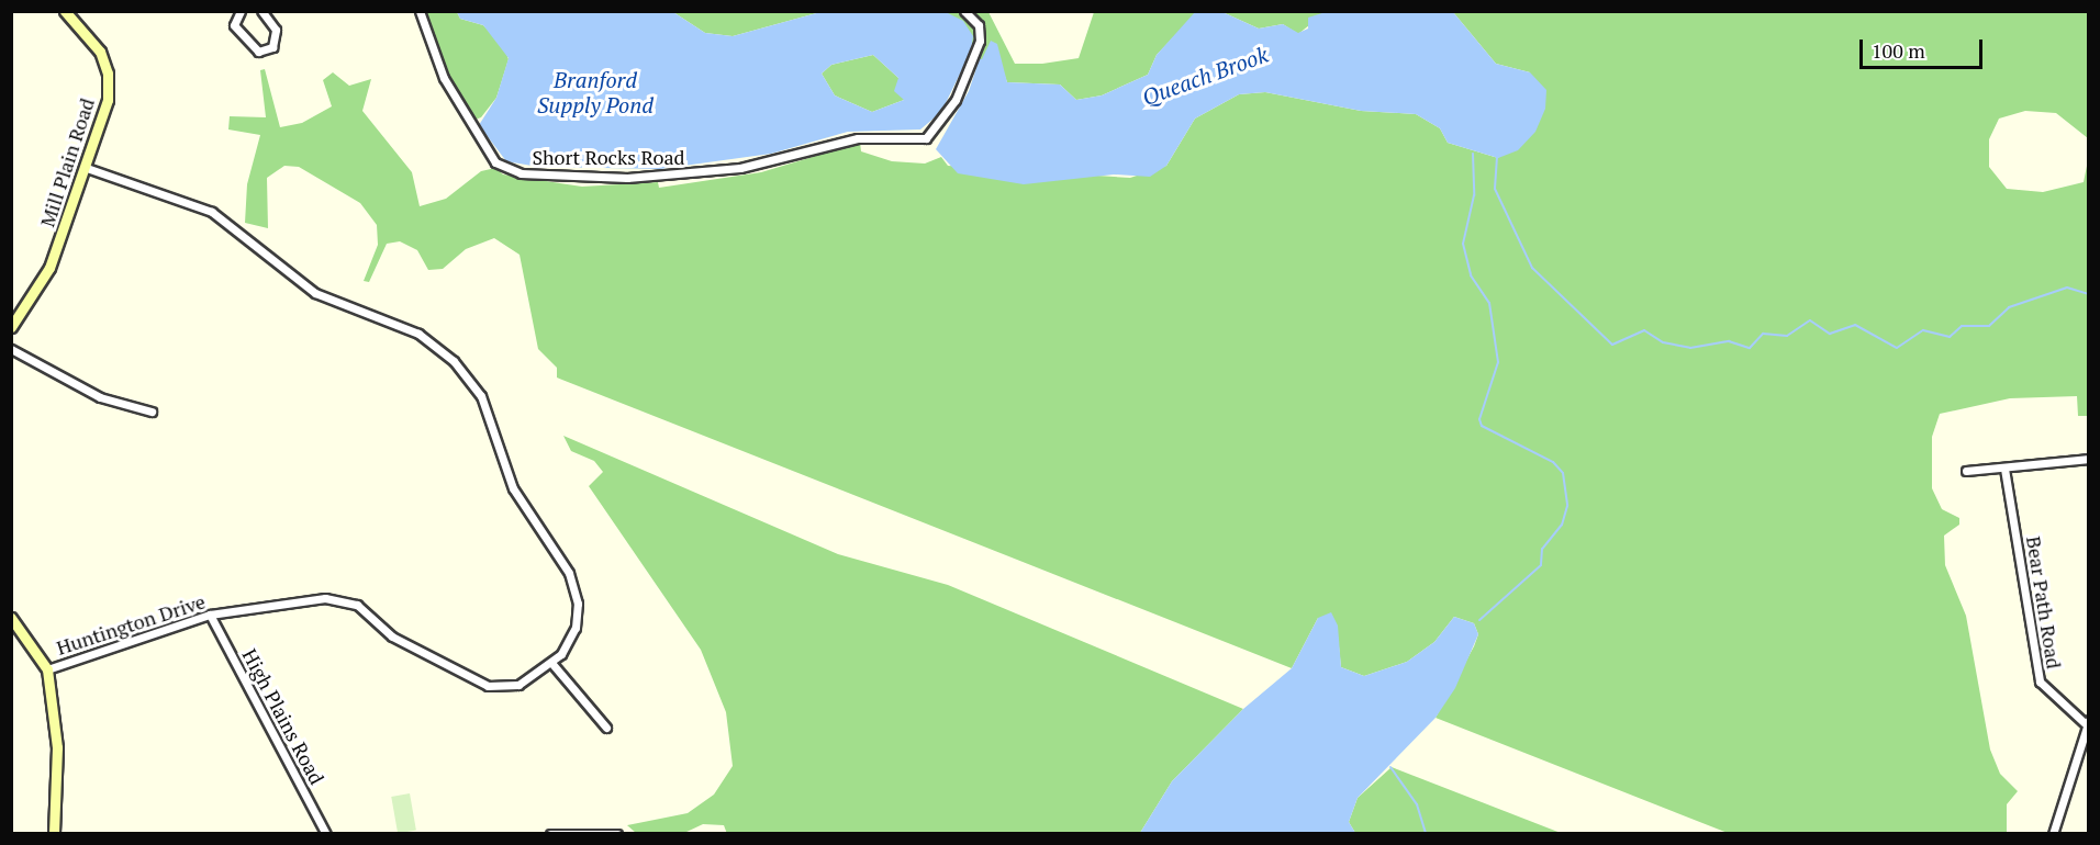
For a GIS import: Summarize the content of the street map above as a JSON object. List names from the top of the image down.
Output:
{
  "streets": {
    "street": [
      "Short Rocks Road",
      "Mill Plain Road",
      "Bear Path Road",
      "Huntington Drive",
      "High Plains Road"
    ]
  },
  "crossings": [
    ["Huntington Drive", "High Plains Road"]
  ],
  "water": ["Queach Brook", "Branford Supply Pond"],
  "scale_bar": "100 m"
}
